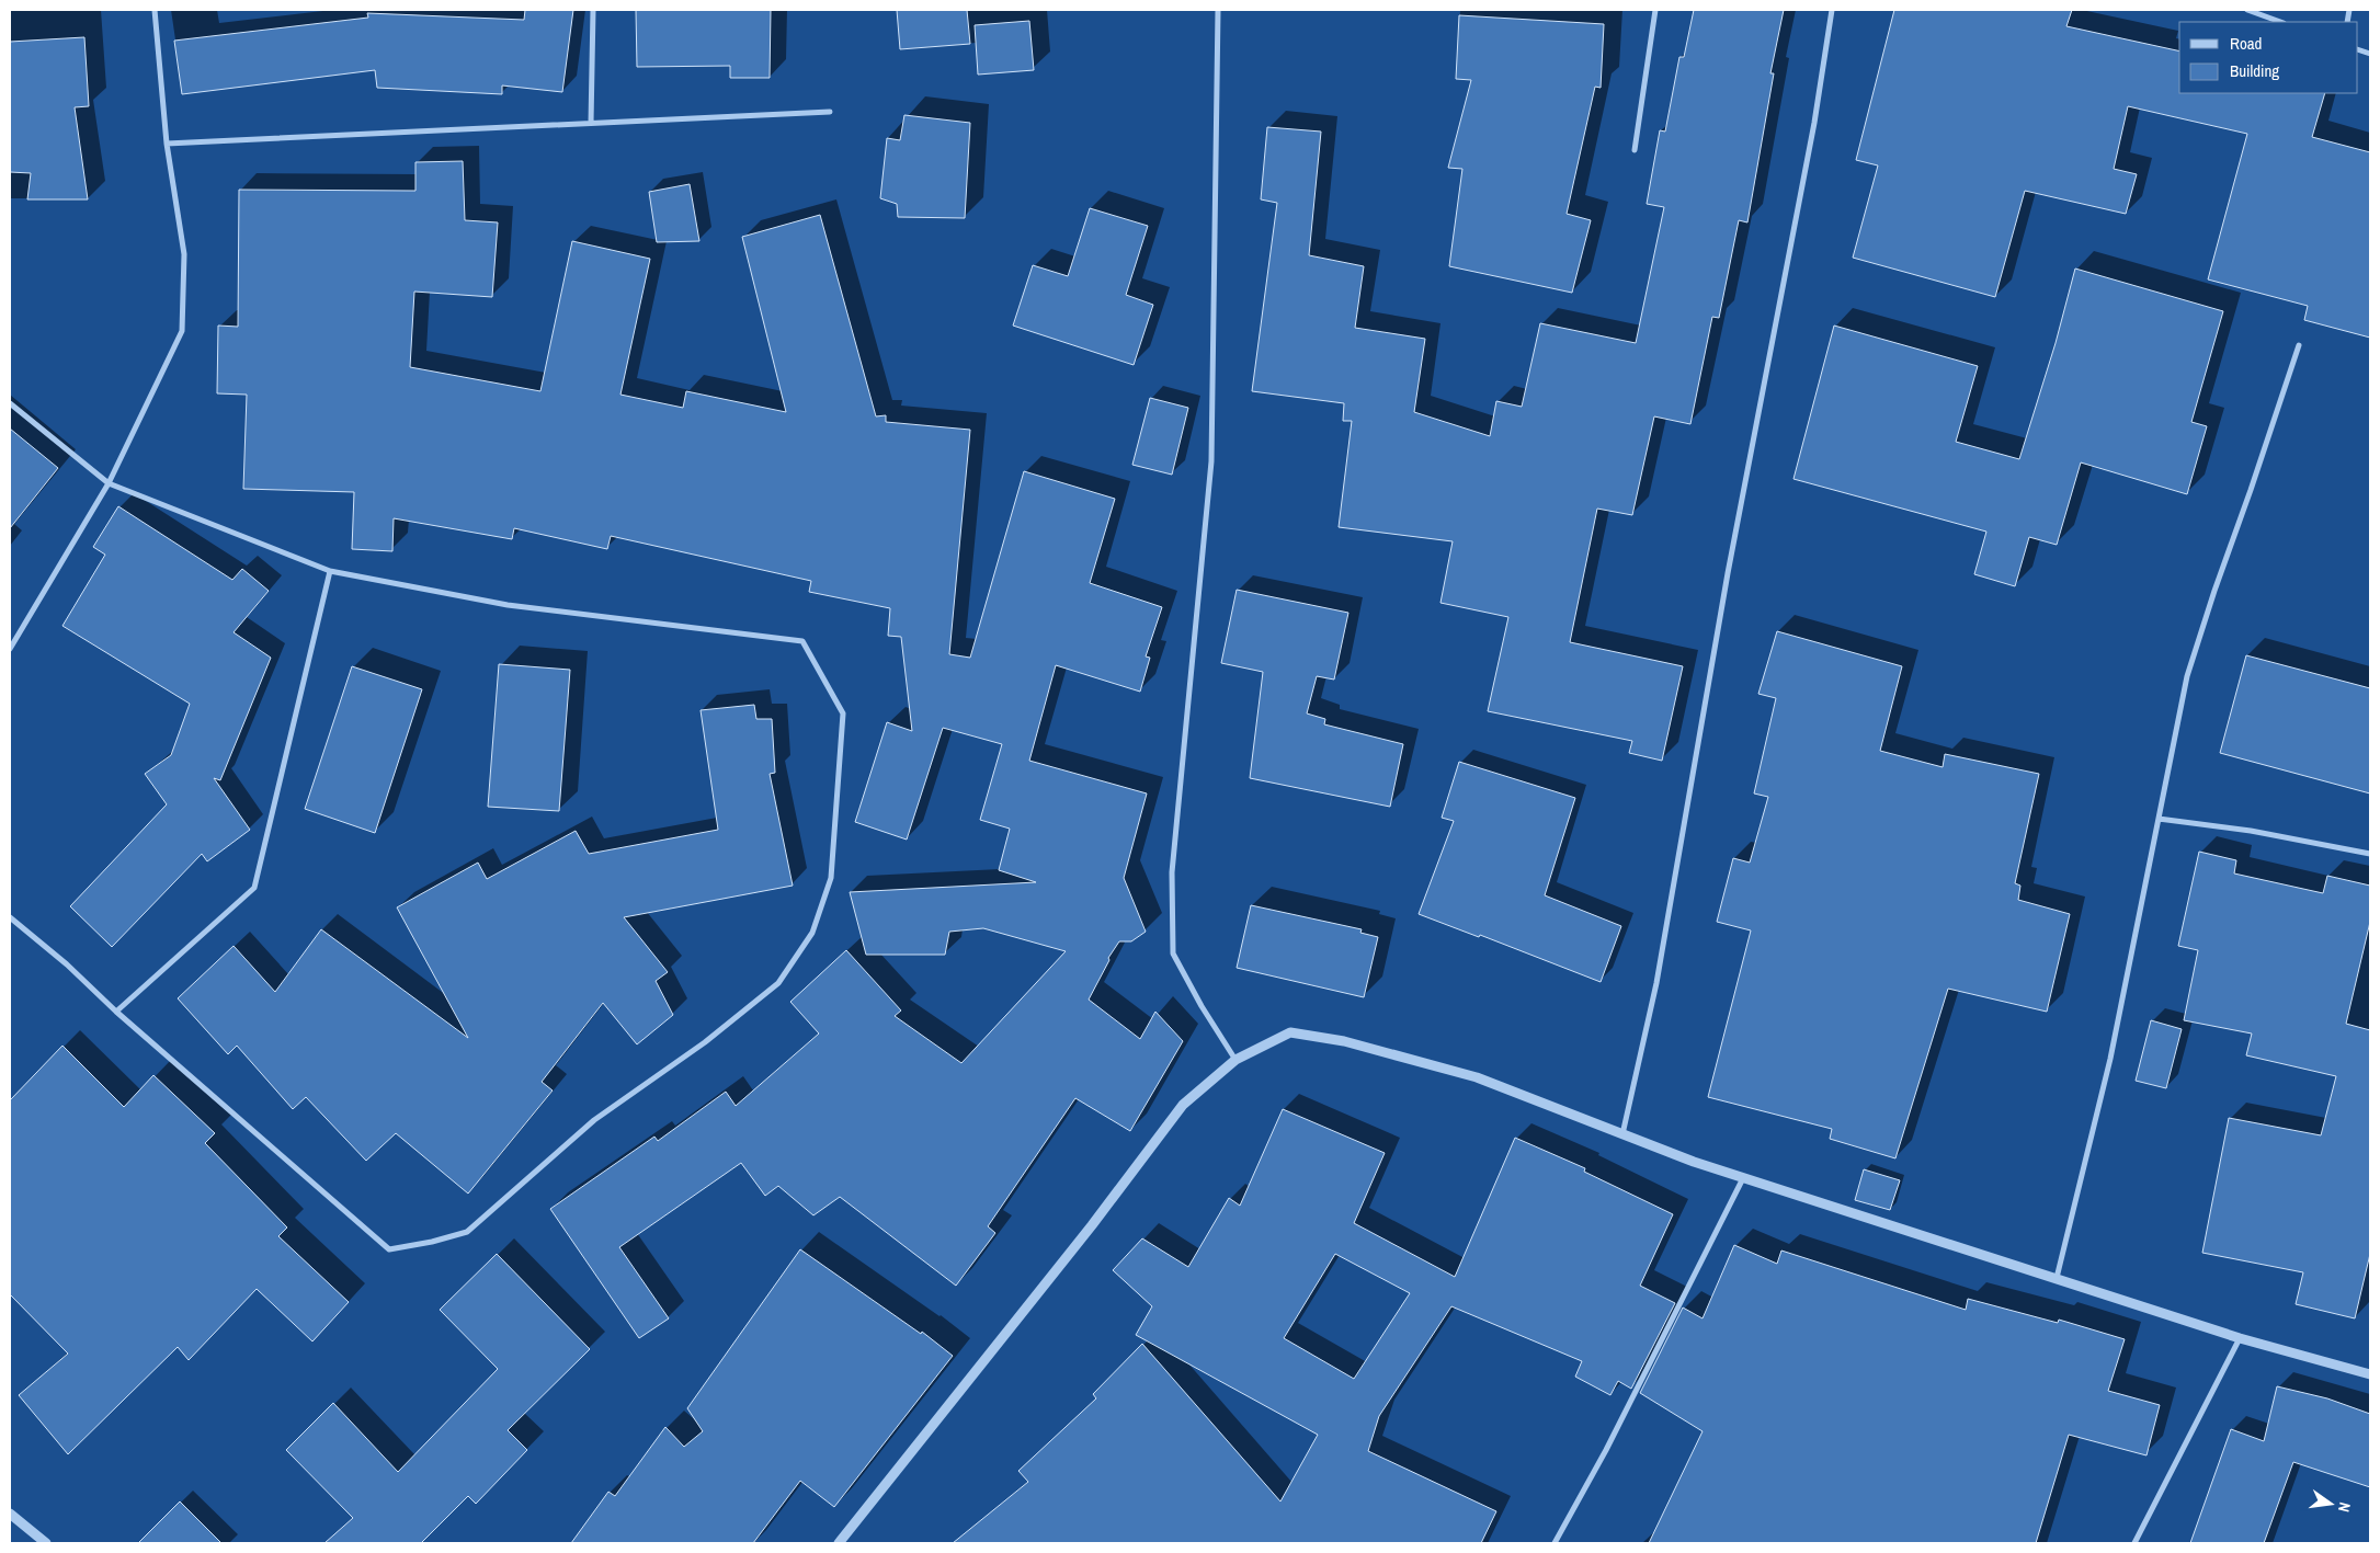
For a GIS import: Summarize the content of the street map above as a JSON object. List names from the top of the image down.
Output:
{
  "legend": ["Road", "Building"],
  "north": "right"
}
